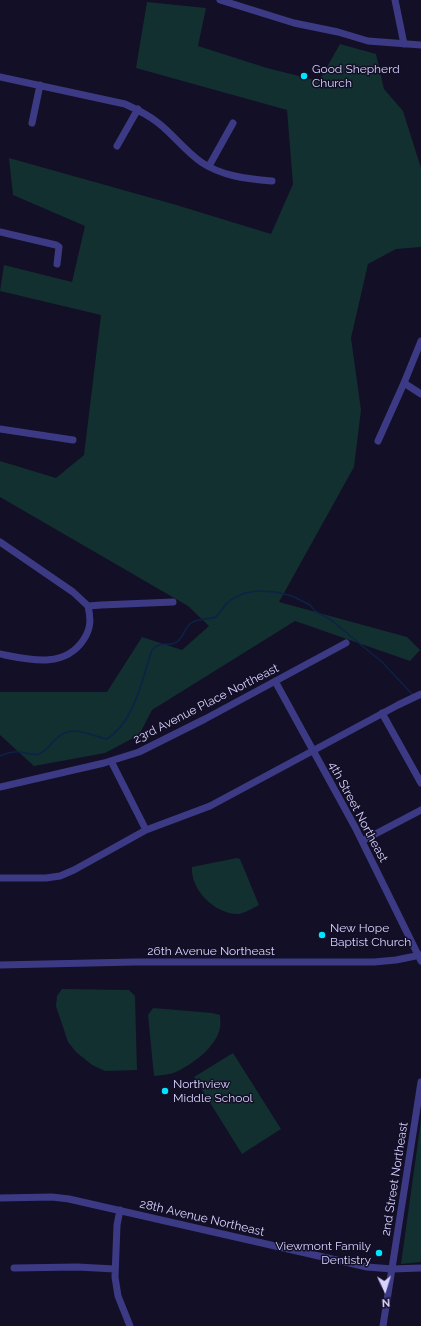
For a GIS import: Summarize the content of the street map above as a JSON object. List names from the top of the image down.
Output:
{
  "streets": {
    "street": [
      "23rd Avenue Place Northeast",
      "4th Street Northeast",
      "26th Avenue Northeast",
      "2nd Street Northeast",
      "28th Avenue Northeast"
    ]
  },
  "crossings": [
    ["23rd Avenue Place Northeast", "4th Street Northeast"],
    ["4th Street Northeast", "26th Avenue Northeast"],
    ["2nd Street Northeast", "28th Avenue Northeast"]
  ],
  "places": [
    "Good Shepherd Church",
    "New Hope Baptist Church",
    "Northview Middle School",
    "Viewmont Family Dentistry"
  ],
  "north": "bottom"
}
